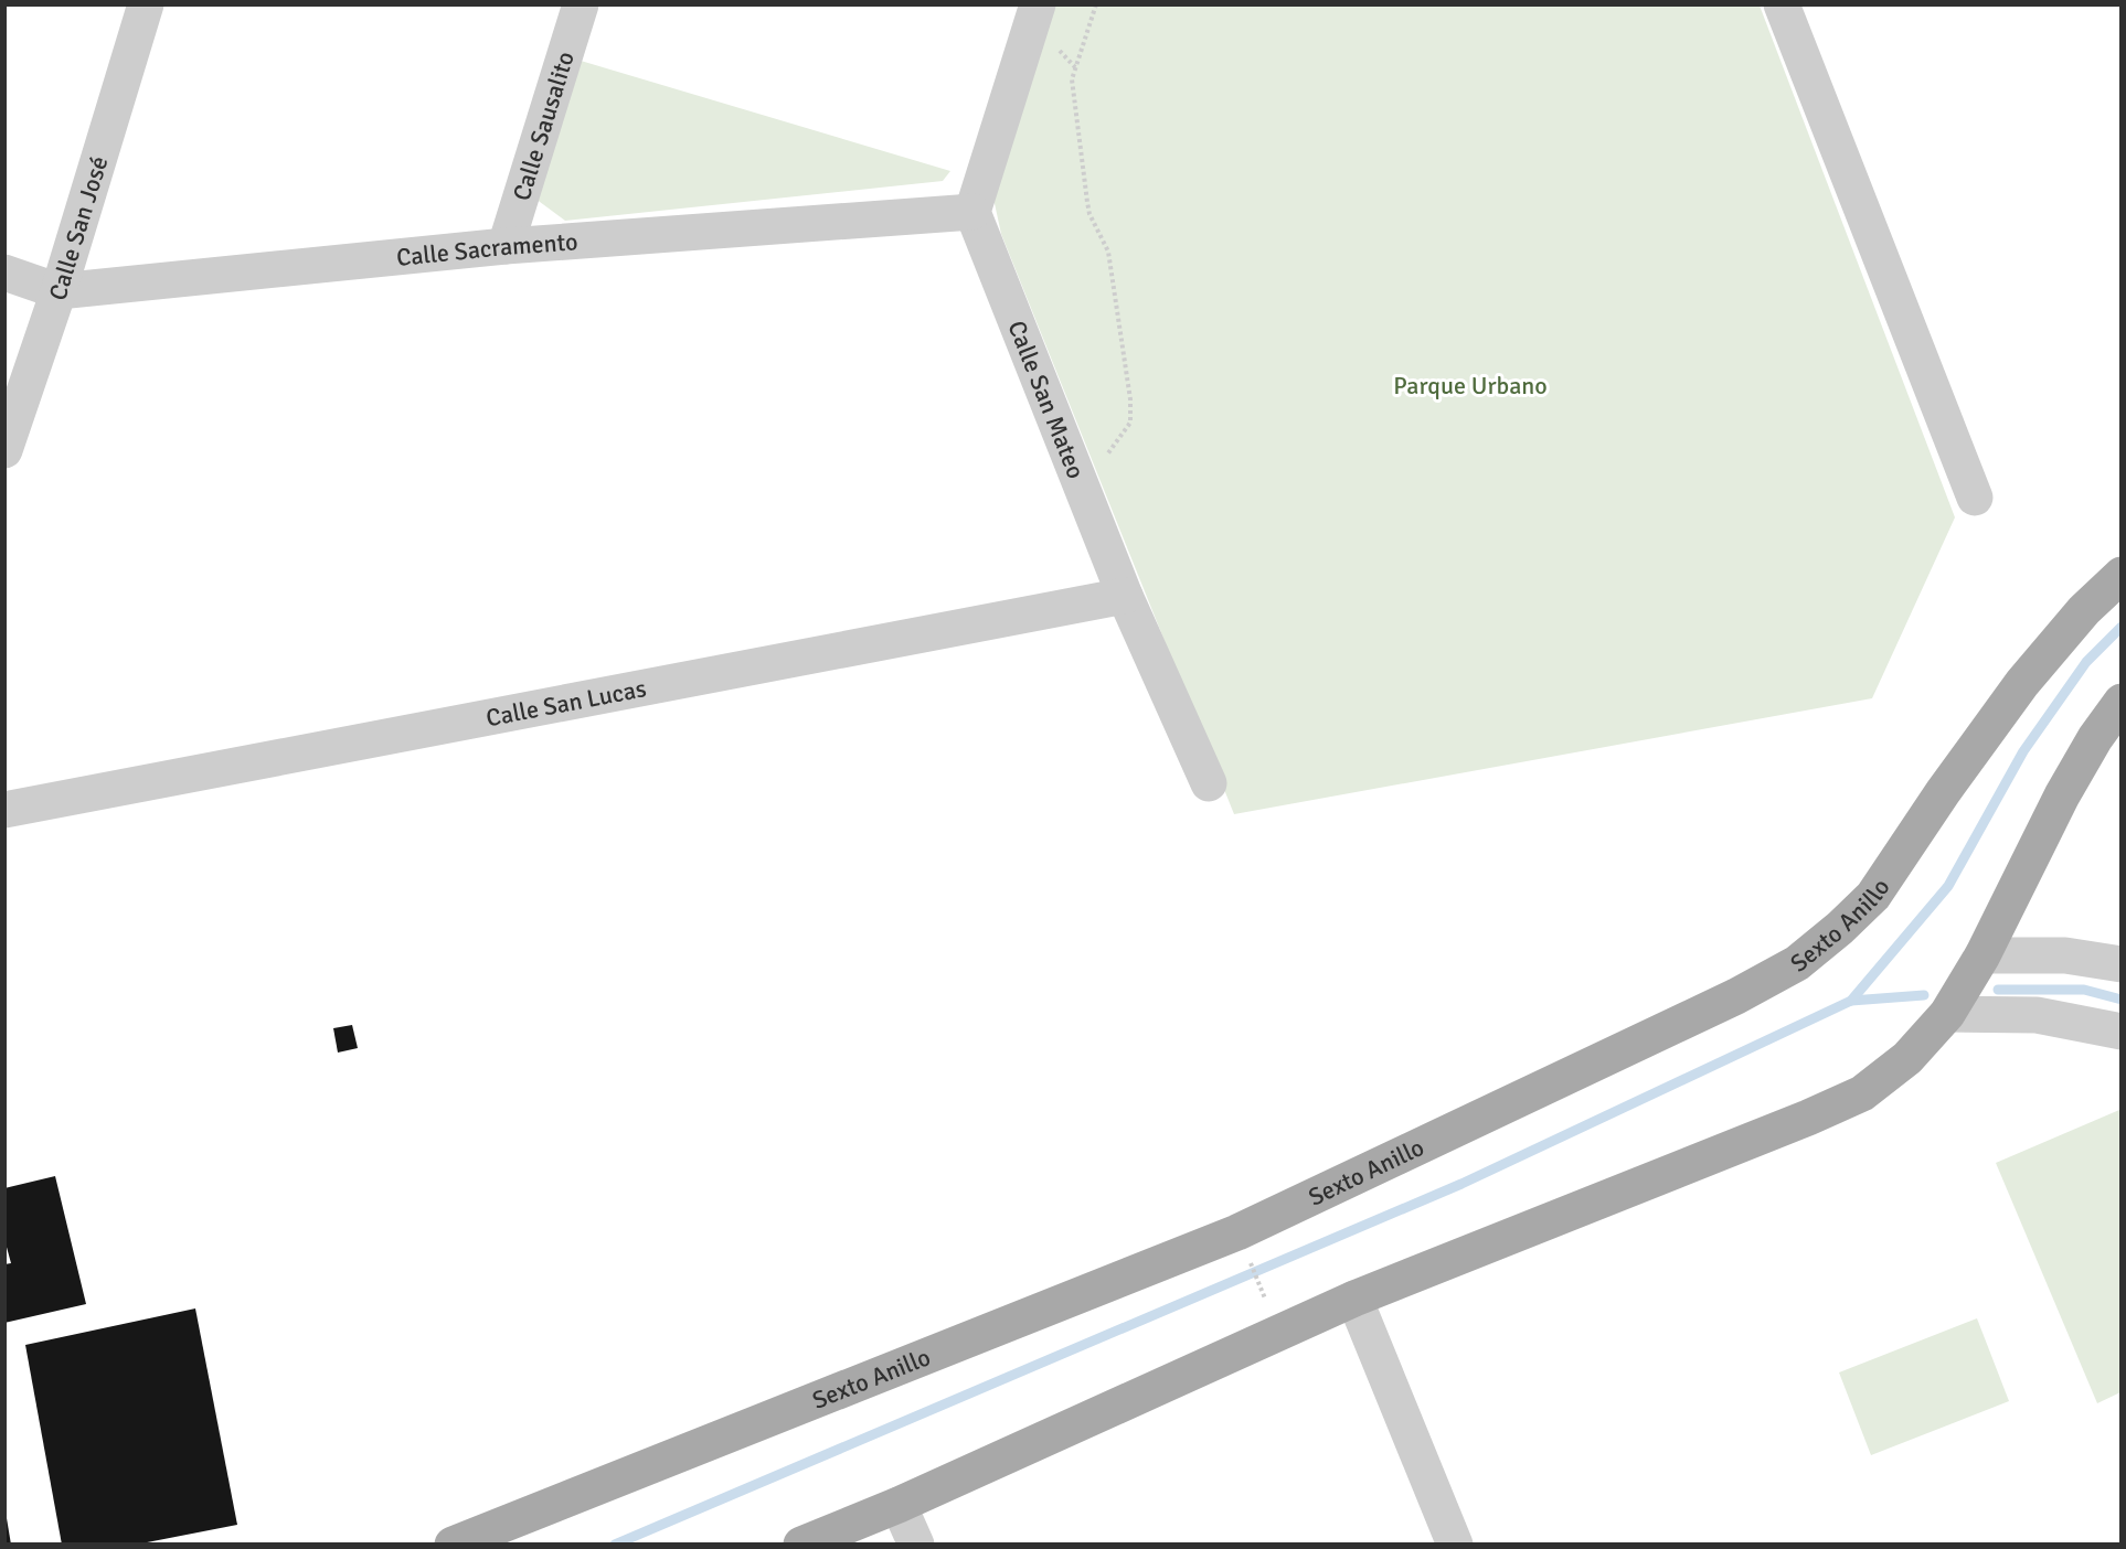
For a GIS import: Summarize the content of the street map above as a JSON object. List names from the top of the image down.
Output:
{
  "streets": {
    "main road": ["Sexto Anillo"],
    "street": [
      "Calle Sausalito",
      "Calle San José",
      "Calle Sacramento",
      "Calle San Mateo",
      "Calle San Lucas"
    ]
  },
  "crossings": [
    ["Calle Sausalito", "Calle Sacramento"],
    ["Calle San José", "Calle Sacramento"],
    ["Calle Sacramento", "Calle San Mateo"],
    ["Calle San Mateo", "Calle San Lucas"]
  ],
  "parks": ["Parque Urbano"]
}
